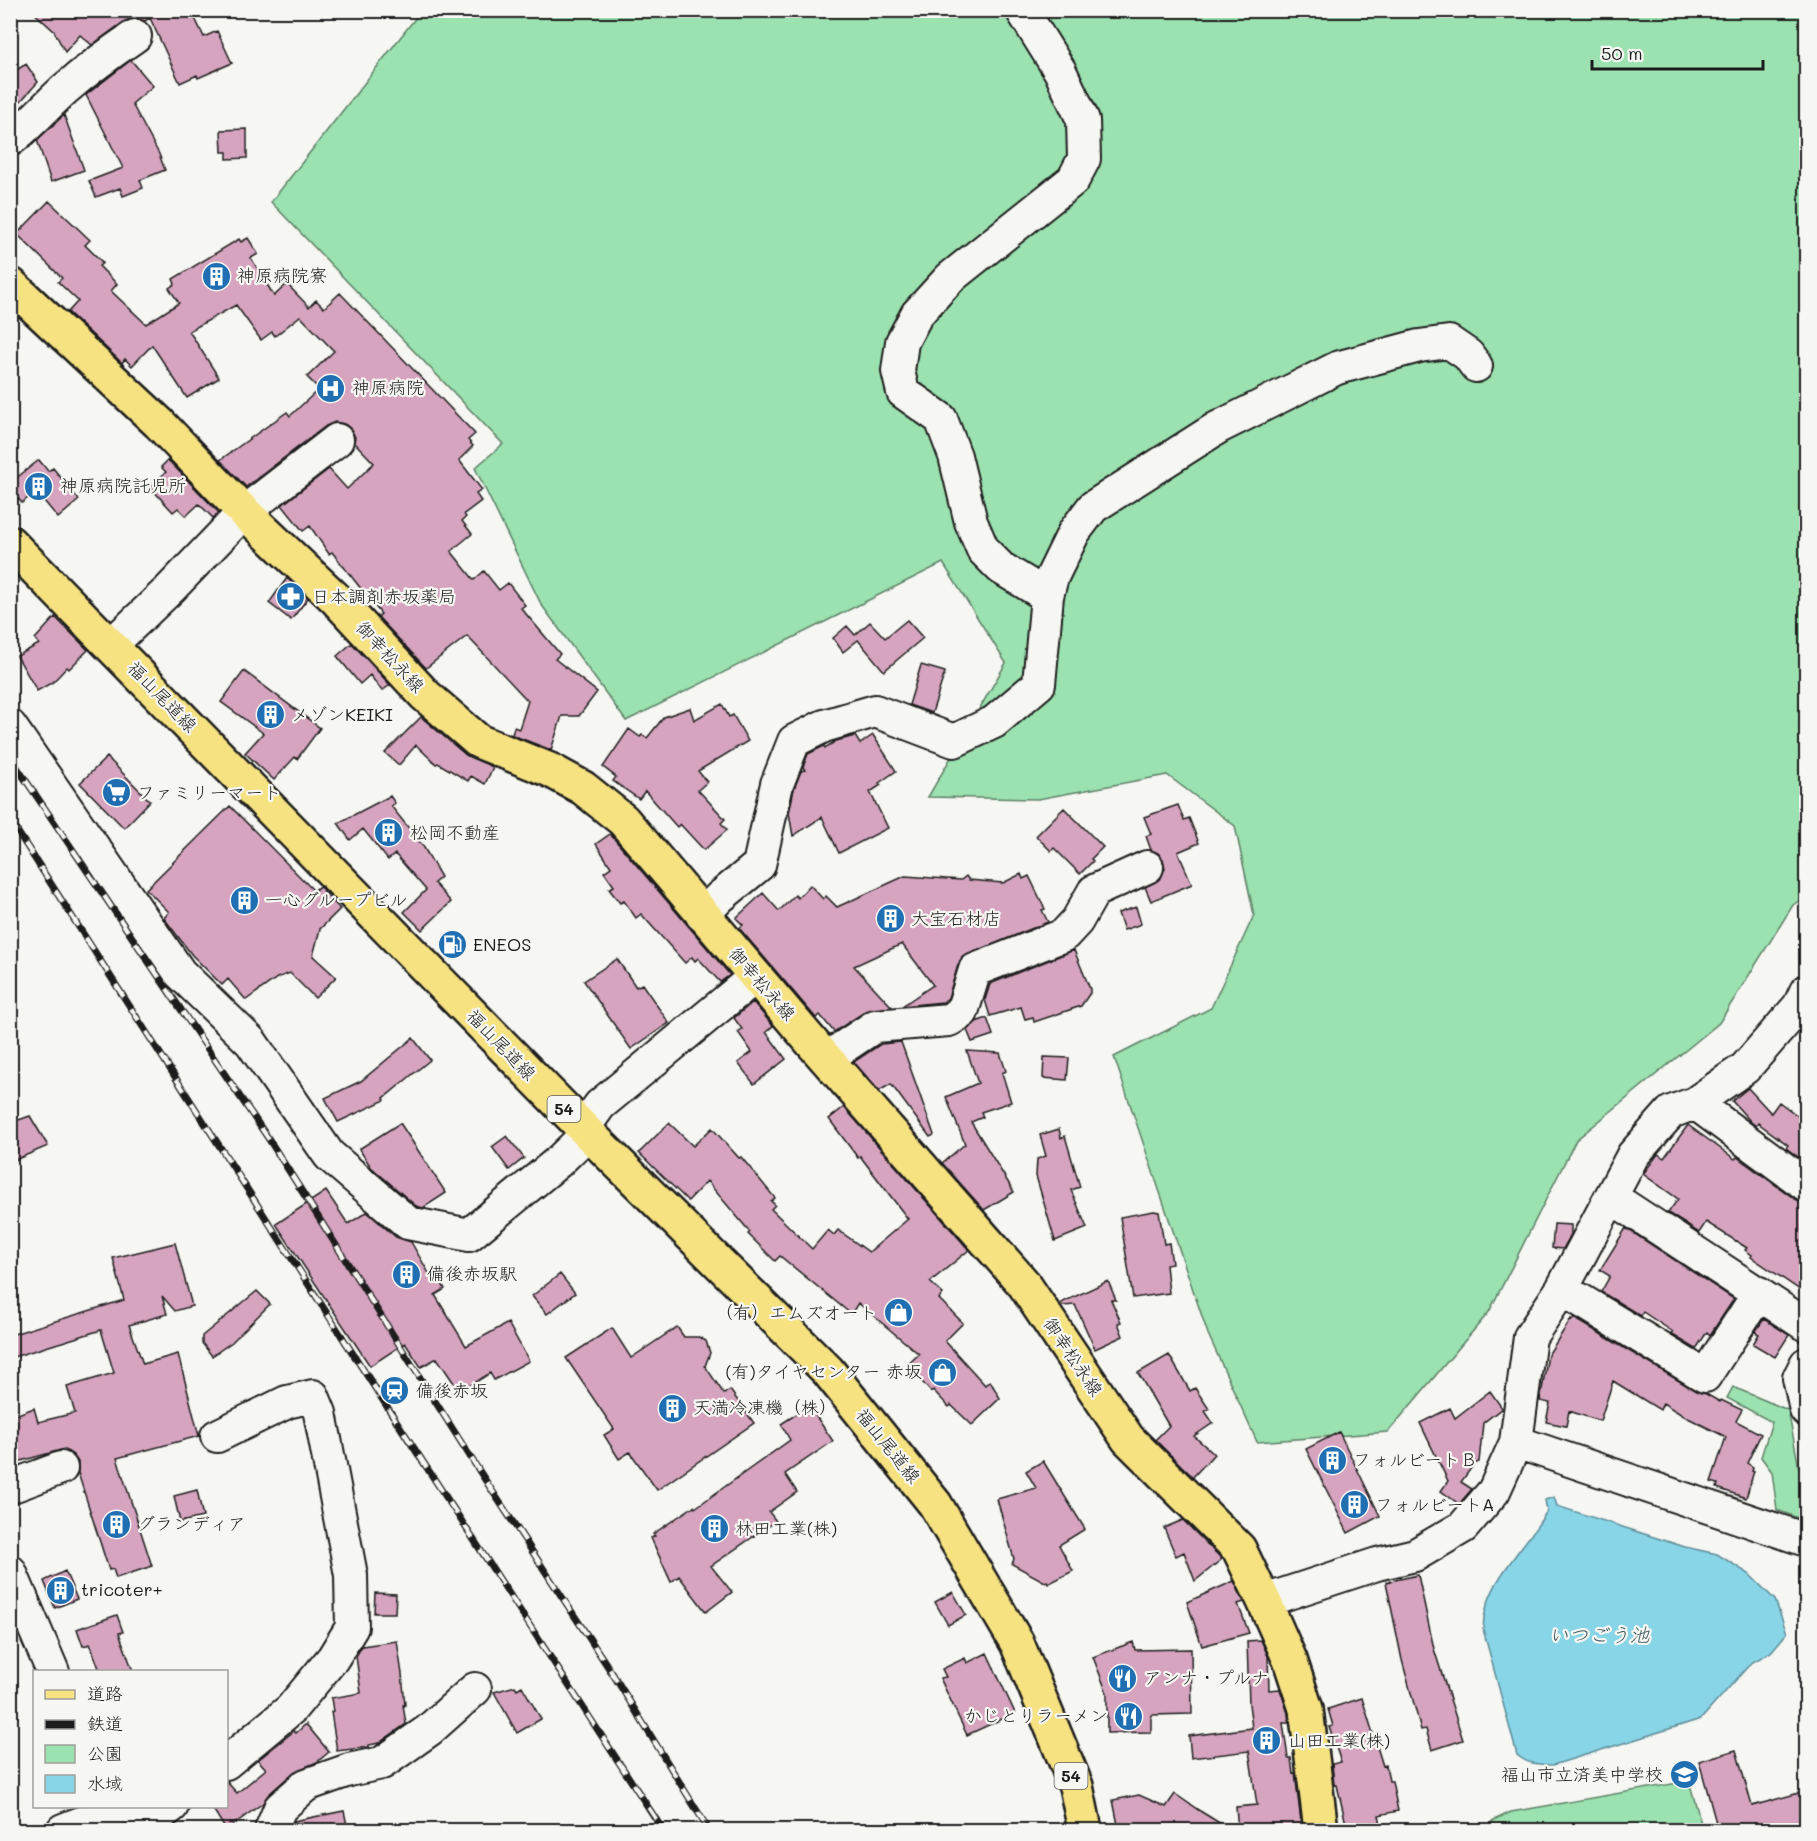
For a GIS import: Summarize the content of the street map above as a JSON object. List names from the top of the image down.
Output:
{
  "streets": {
    "main road": ["御幸松永線", "福山尾道線", "54"]
  },
  "water": ["いつごう池"],
  "places": {
    "building": [
      "神原病院寮",
      "神原病院託児所",
      "メゾンKEIKI",
      "松岡不動産",
      "一心グループビル",
      "大宝石材店",
      "備後赤坂駅",
      "天満冷凍機（株）",
      "フォルビートＢ",
      "フォルビートA",
      "グランディア",
      "林田工業(株)",
      "tricoter+",
      "山田工業(株)"
    ],
    "hospital": ["神原病院"],
    "pharmacy": ["日本調剤赤坂薬局"],
    "supermarket": ["ファミリーマート"],
    "fuel station": ["ENEOS"],
    "shop": ["（有）エムズオート", "(有)タイヤセンター 赤坂"],
    "station": ["備後赤坂"],
    "restaurant": ["アンナ・プルナ", "かじとりラーメン"],
    "school or university": ["福山市立済美中学校"]
  },
  "legend": [
    "道路",
    "鉄道",
    "公園",
    "水域"
  ],
  "scale_bar": "50 m"
}
